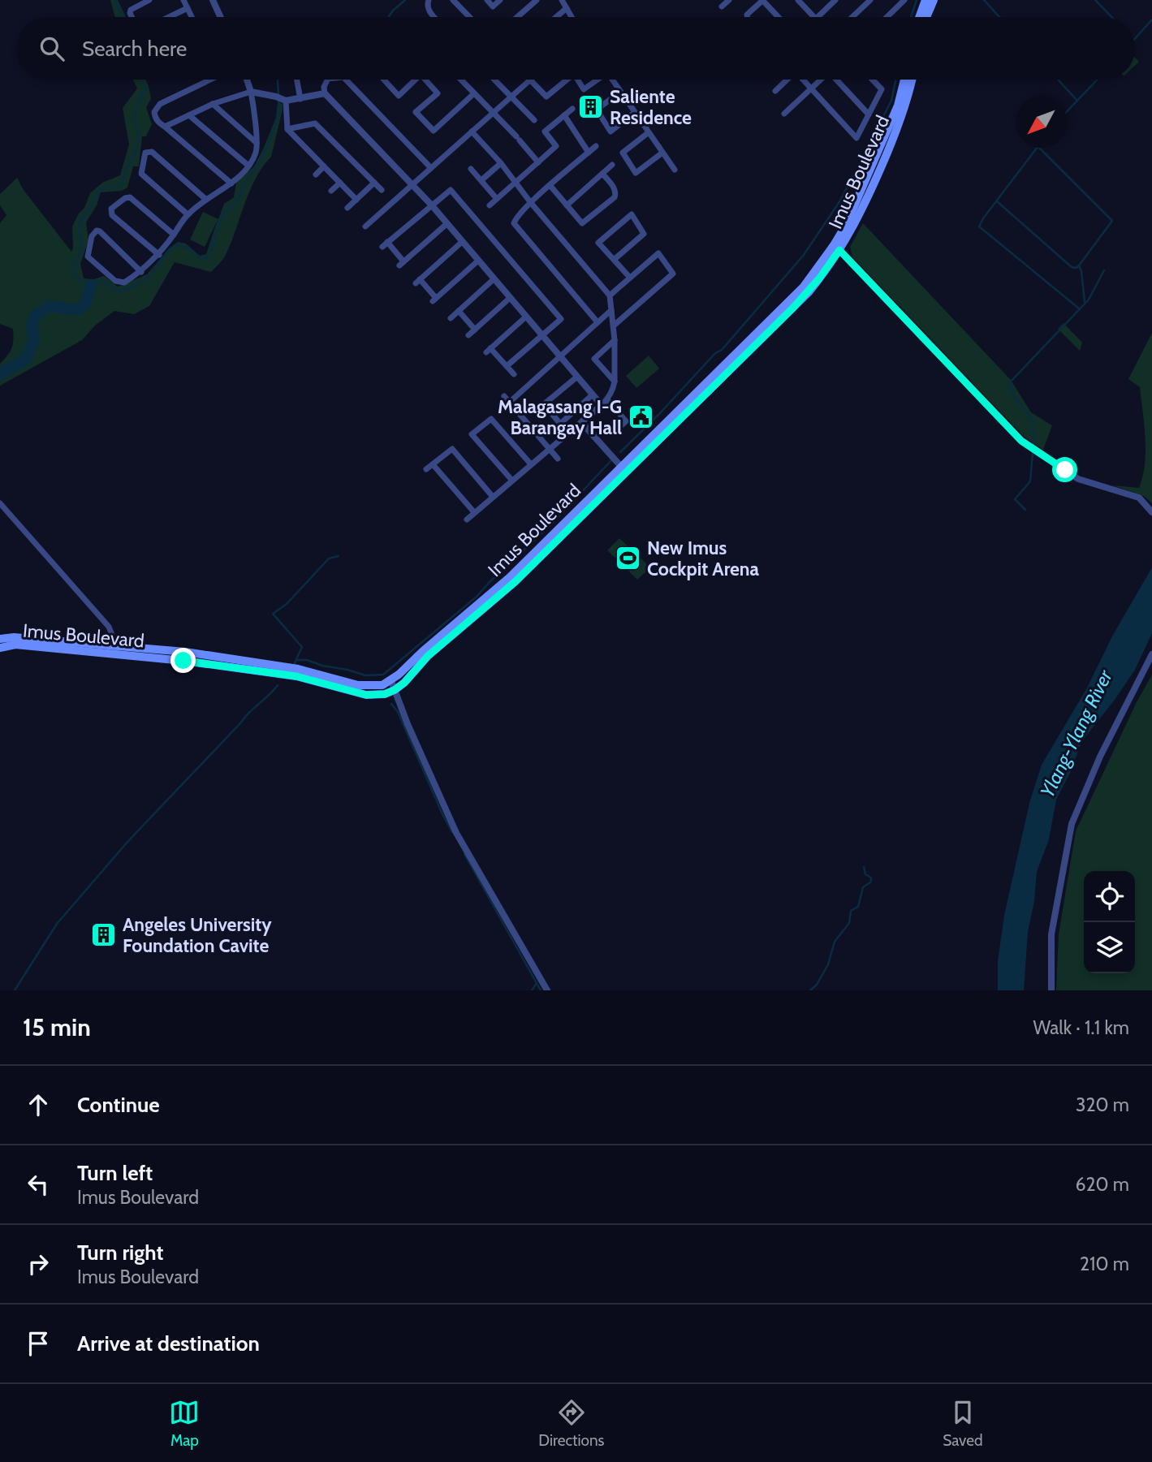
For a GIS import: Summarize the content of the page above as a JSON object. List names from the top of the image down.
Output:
{
  "streets": {
    "main road": ["Imus Boulevard"]
  },
  "water": ["Ylang-Ylang River"],
  "places": {
    "building": ["Saliente Residence", "Angeles University Foundation Cavite"],
    "public building": ["Malagasang I-G Barangay Hall"],
    "sports": ["New Imus Cockpit Arena"]
  },
  "north": "bottom left",
  "page": {
    "search": "Search here",
    "heading": ["15 min", "Walk · 1.1 km"],
    "list": [
      ["Continue", "320 m"],
      ["Turn left", "Imus Boulevard", "620 m"],
      ["Turn right", "Imus Boulevard", "210 m"],
      "Arrive at destination"
    ],
    "nav": ["Map", "Directions", "Saved"]
  }
}
